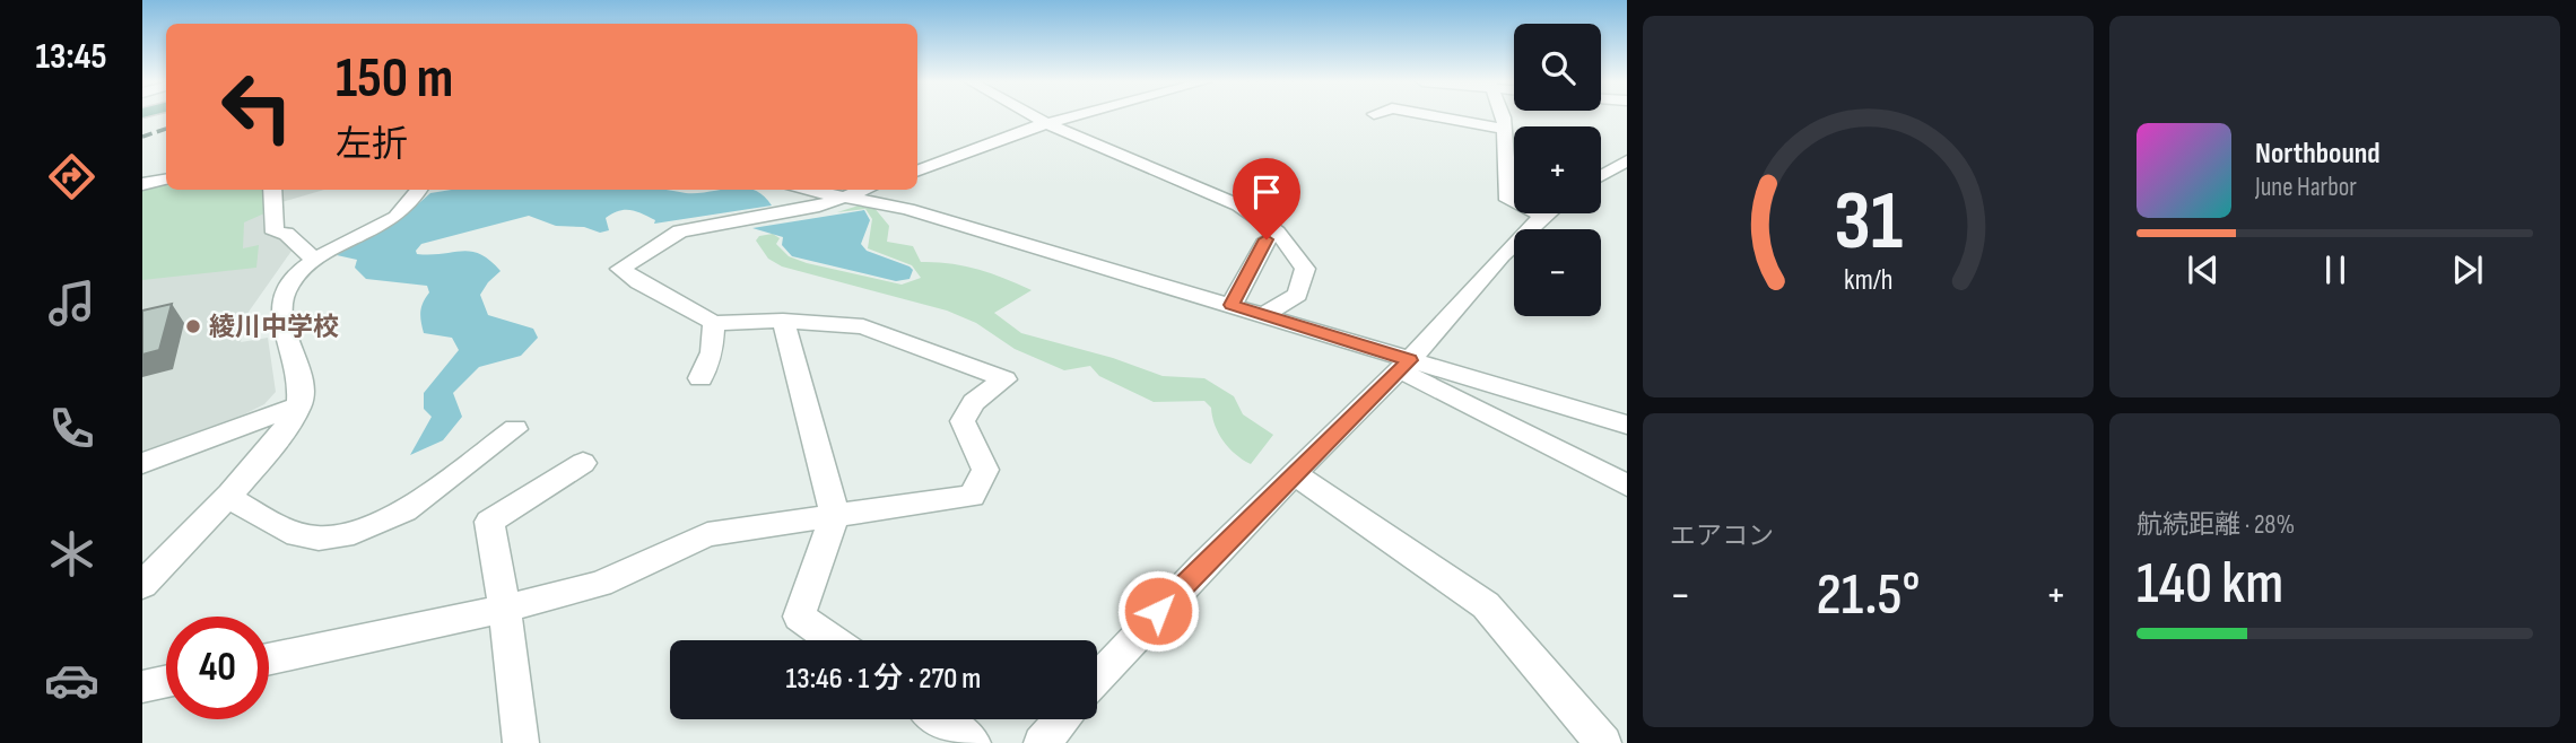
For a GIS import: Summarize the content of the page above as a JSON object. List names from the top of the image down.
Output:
{
  "places": ["綾川中学校"],
  "page": {
    "tabs": "13:45",
    "map_buttons": ["+", "−"],
    "turn": ["150 m", "左折"],
    "song": ["Northbound", "June Harbor"],
    "tile": [
      "エアコン",
      ["航続距離 · 28%", "140 km"]
    ],
    "heat": ["−", "21.5°", "+"],
    "limit": "40",
    "trip": "13:46 · 1 分 · 270 m",
    "gauge": ["31", "km/h"]
  }
}
